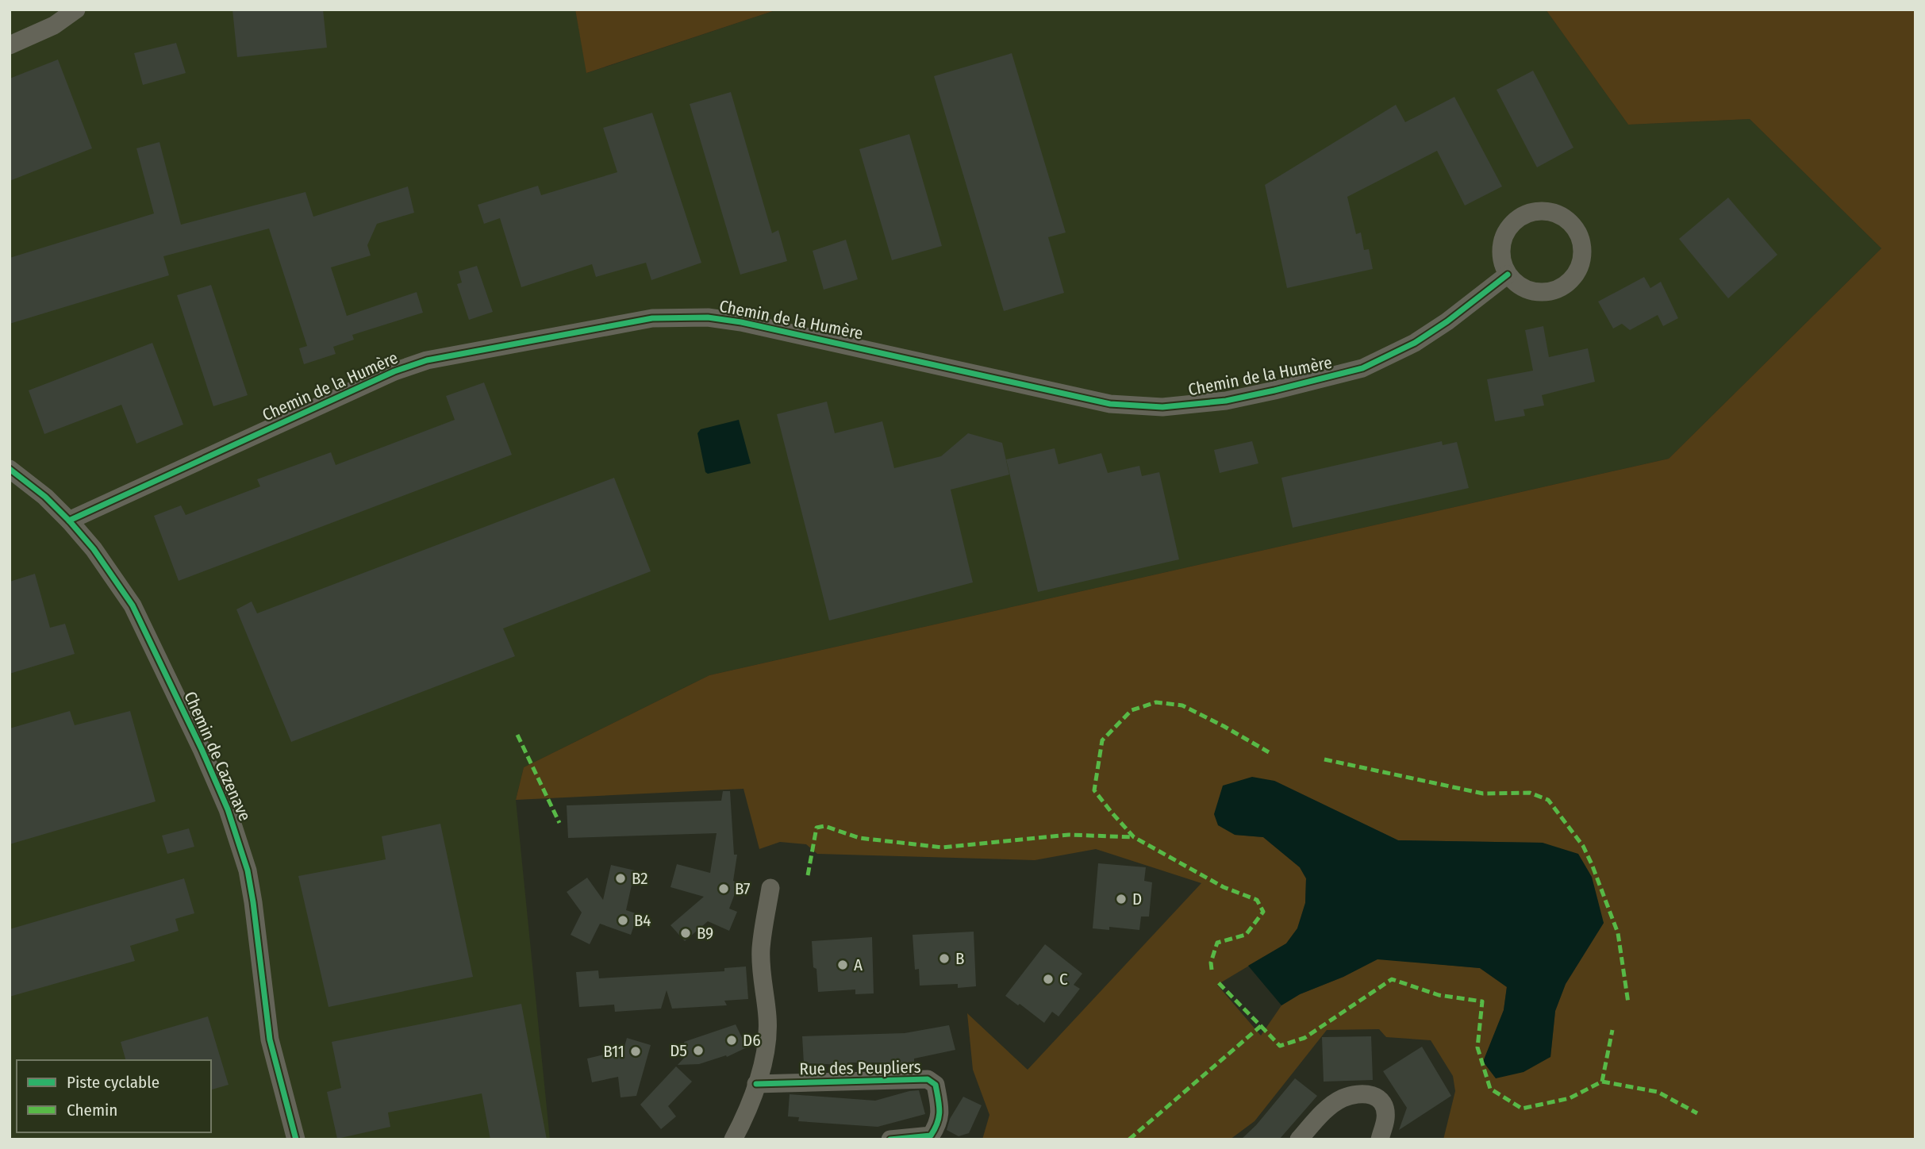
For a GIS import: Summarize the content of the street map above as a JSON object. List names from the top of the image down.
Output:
{
  "streets": {
    "street": ["Chemin de la Humère", "Chemin de Cazenave", "Rue des Peupliers"]
  },
  "crossings": [
    ["Chemin de la Humère", "Chemin de Cazenave"]
  ],
  "places": [
    "B2",
    "B7",
    "D",
    "B4",
    "B9",
    "B",
    "A",
    "C",
    "D6",
    "D5",
    "B11"
  ],
  "legend": ["Piste cyclable", "Chemin"]
}
